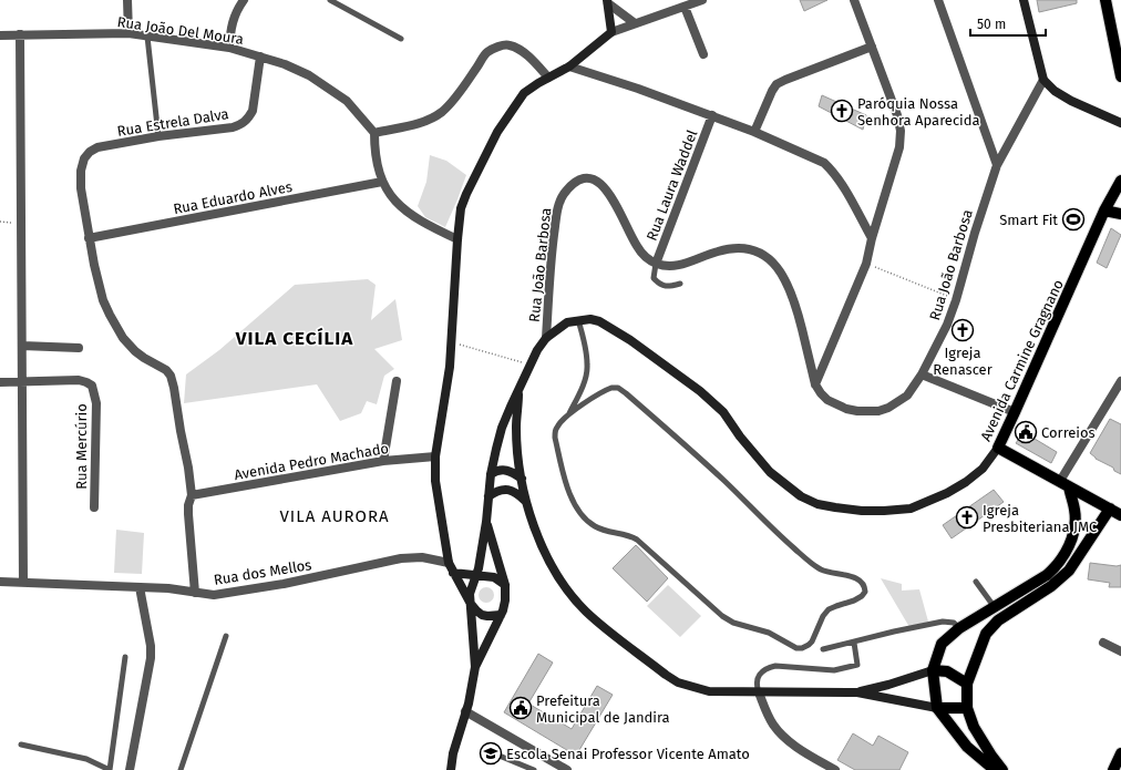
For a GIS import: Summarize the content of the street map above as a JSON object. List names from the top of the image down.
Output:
{
  "streets": {
    "main road": ["Avenida Carmine Gragnano"],
    "street": [
      "Rua João Del Moura",
      "Rua Estrela Dalva",
      "Rua Laura Waddel",
      "Rua Eduardo Alves",
      "Rua João Barbosa",
      "Rua Mercúrio",
      "Avenida Pedro Machado",
      "Rua dos Mellos"
    ]
  },
  "crossings": [
    ["Rua João Del Moura", "Rua Estrela Dalva"],
    ["Rua Estrela Dalva", "Rua Eduardo Alves"],
    ["Rua Laura Waddel", "Rua João Barbosa"],
    ["Rua João Barbosa", "Avenida Carmine Gragnano"]
  ],
  "districts": ["VILA CECÍLIA", "VILA AURORA"],
  "places": {
    "church": ["Paróquia Nossa Senhora Aparecida", "Igreja Renascer", "Igreja Presbiteriana JMC"],
    "sports": ["Smart Fit"],
    "public building": ["Correios", "Prefeitura Municipal de Jandira"],
    "school or university": ["Escola Senai Professor Vicente Amato"]
  },
  "scale_bar": "50 m"
}
